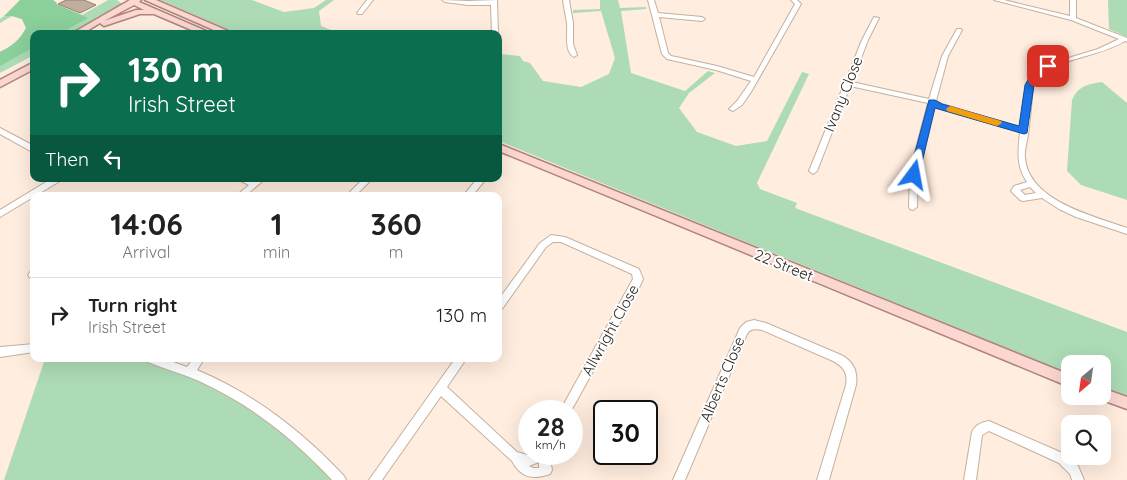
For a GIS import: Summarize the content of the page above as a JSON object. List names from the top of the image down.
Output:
{
  "streets": {
    "main road": ["22 Street"],
    "street": ["Ivany Close", "Allwright Close", "Alberts Close"]
  },
  "north": "bottom left",
  "page": {
    "turn": ["130 m", "Irish Street"],
    "then": "Then",
    "eta": [
      "14:06",
      "Arrival",
      "1",
      "min",
      "360",
      "m"
    ],
    "list": [
      {
        "name": "Turn right",
        "note": "Irish Street",
        "value": "130 m"
      }
    ],
    "speed": "28 km/h",
    "limit": "30"
  }
}
